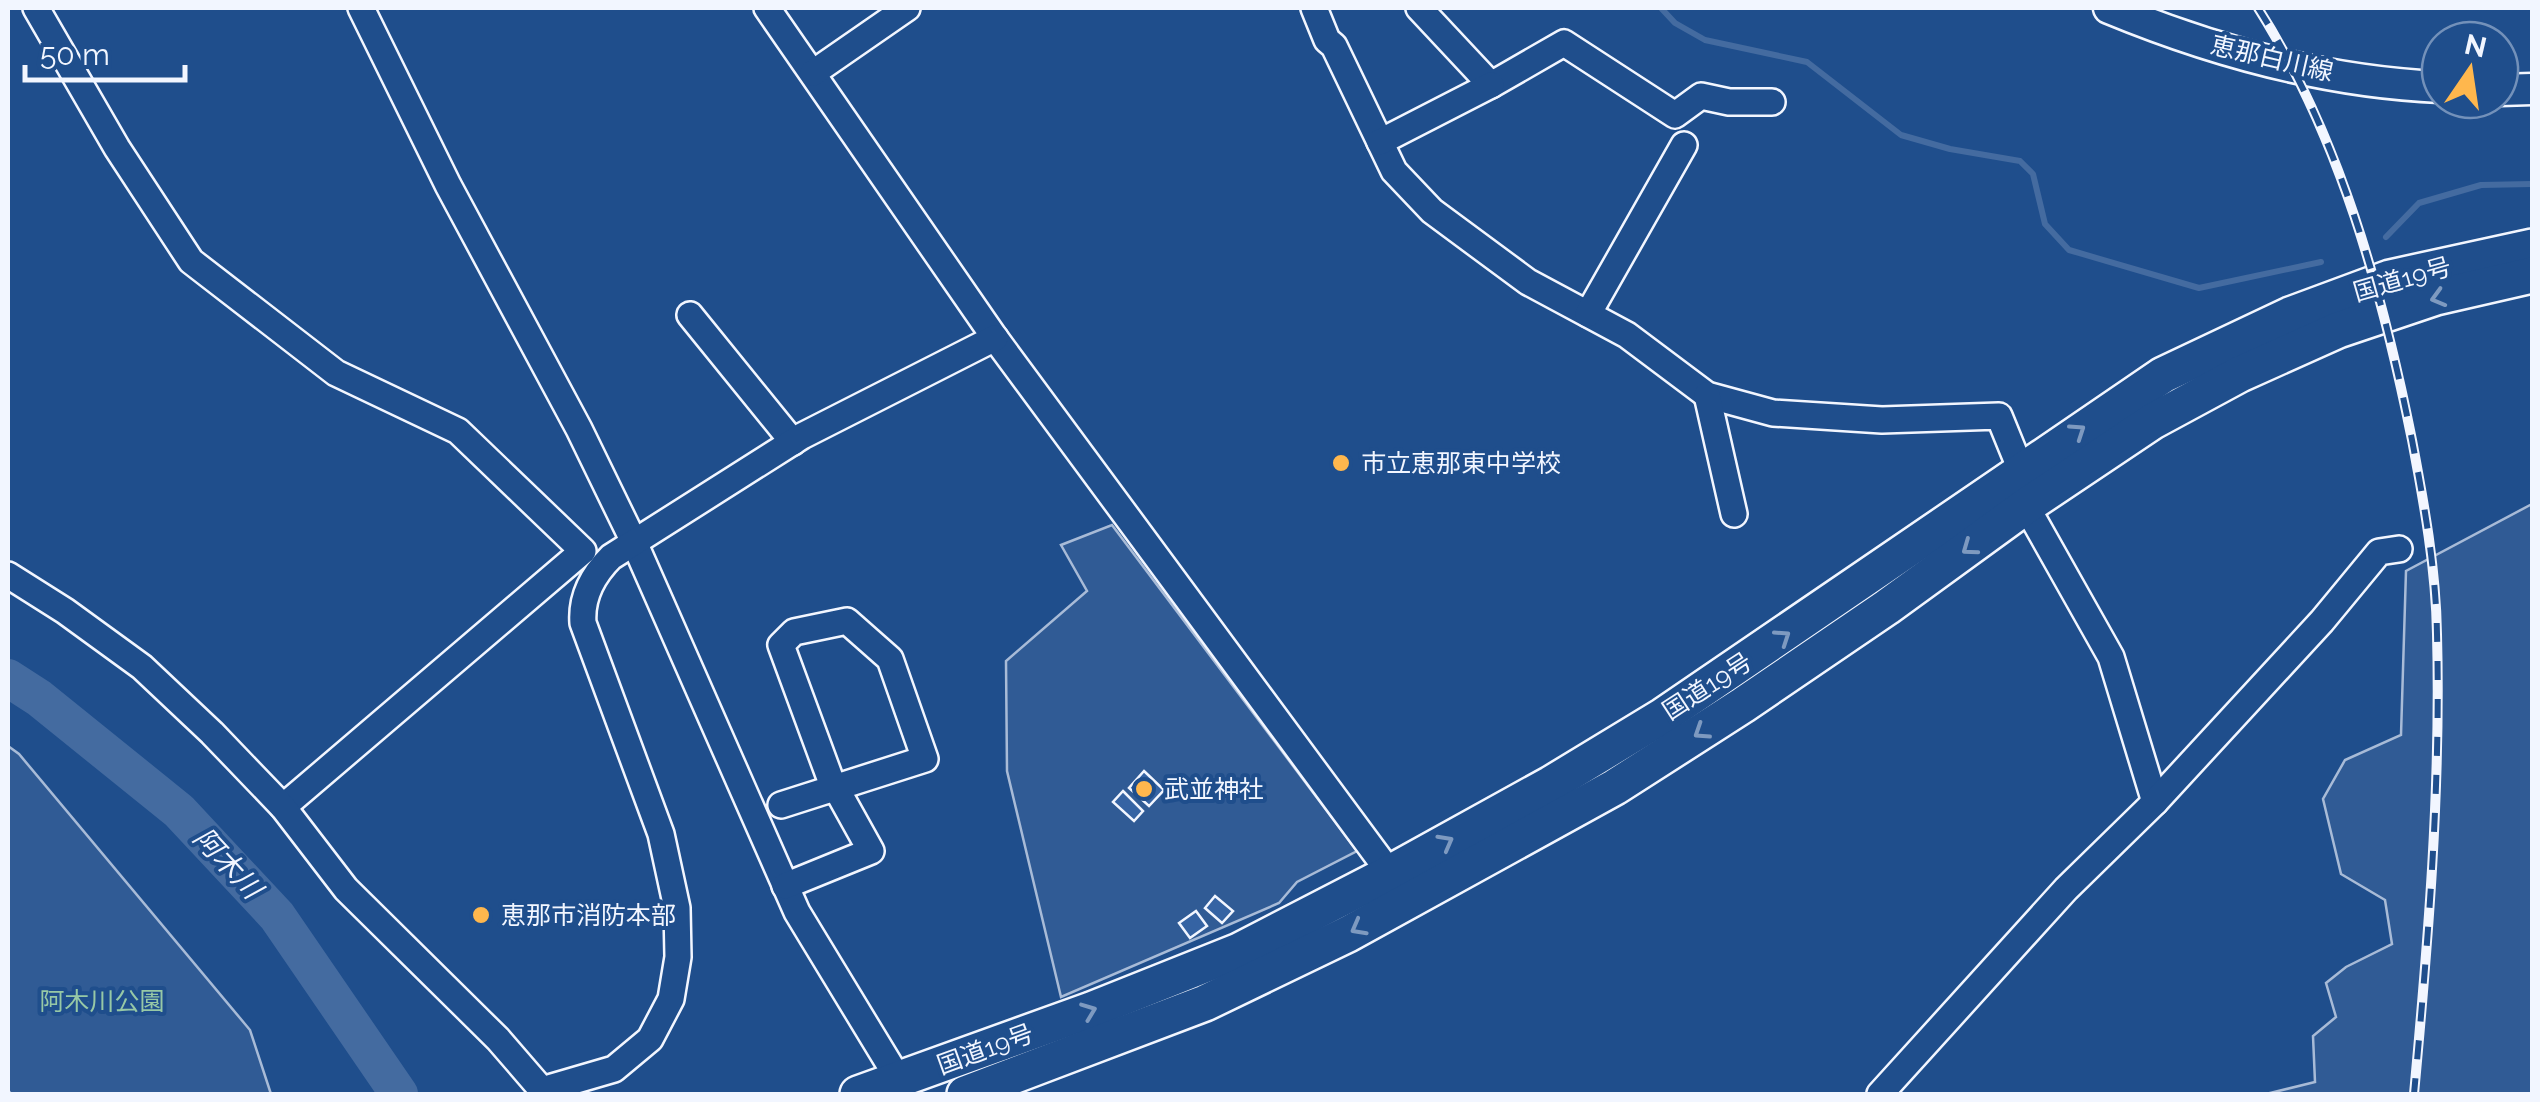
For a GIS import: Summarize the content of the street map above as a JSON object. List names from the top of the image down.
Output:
{
  "streets": {
    "highway": ["国道19号"],
    "main road": ["恵那白川線"]
  },
  "water": ["阿木川"],
  "parks": ["阿木川公園"],
  "places": ["市立恵那東中学校", "武並神社", "恵那市消防本部"],
  "scale_bar": "50 m",
  "north": "top"
}
